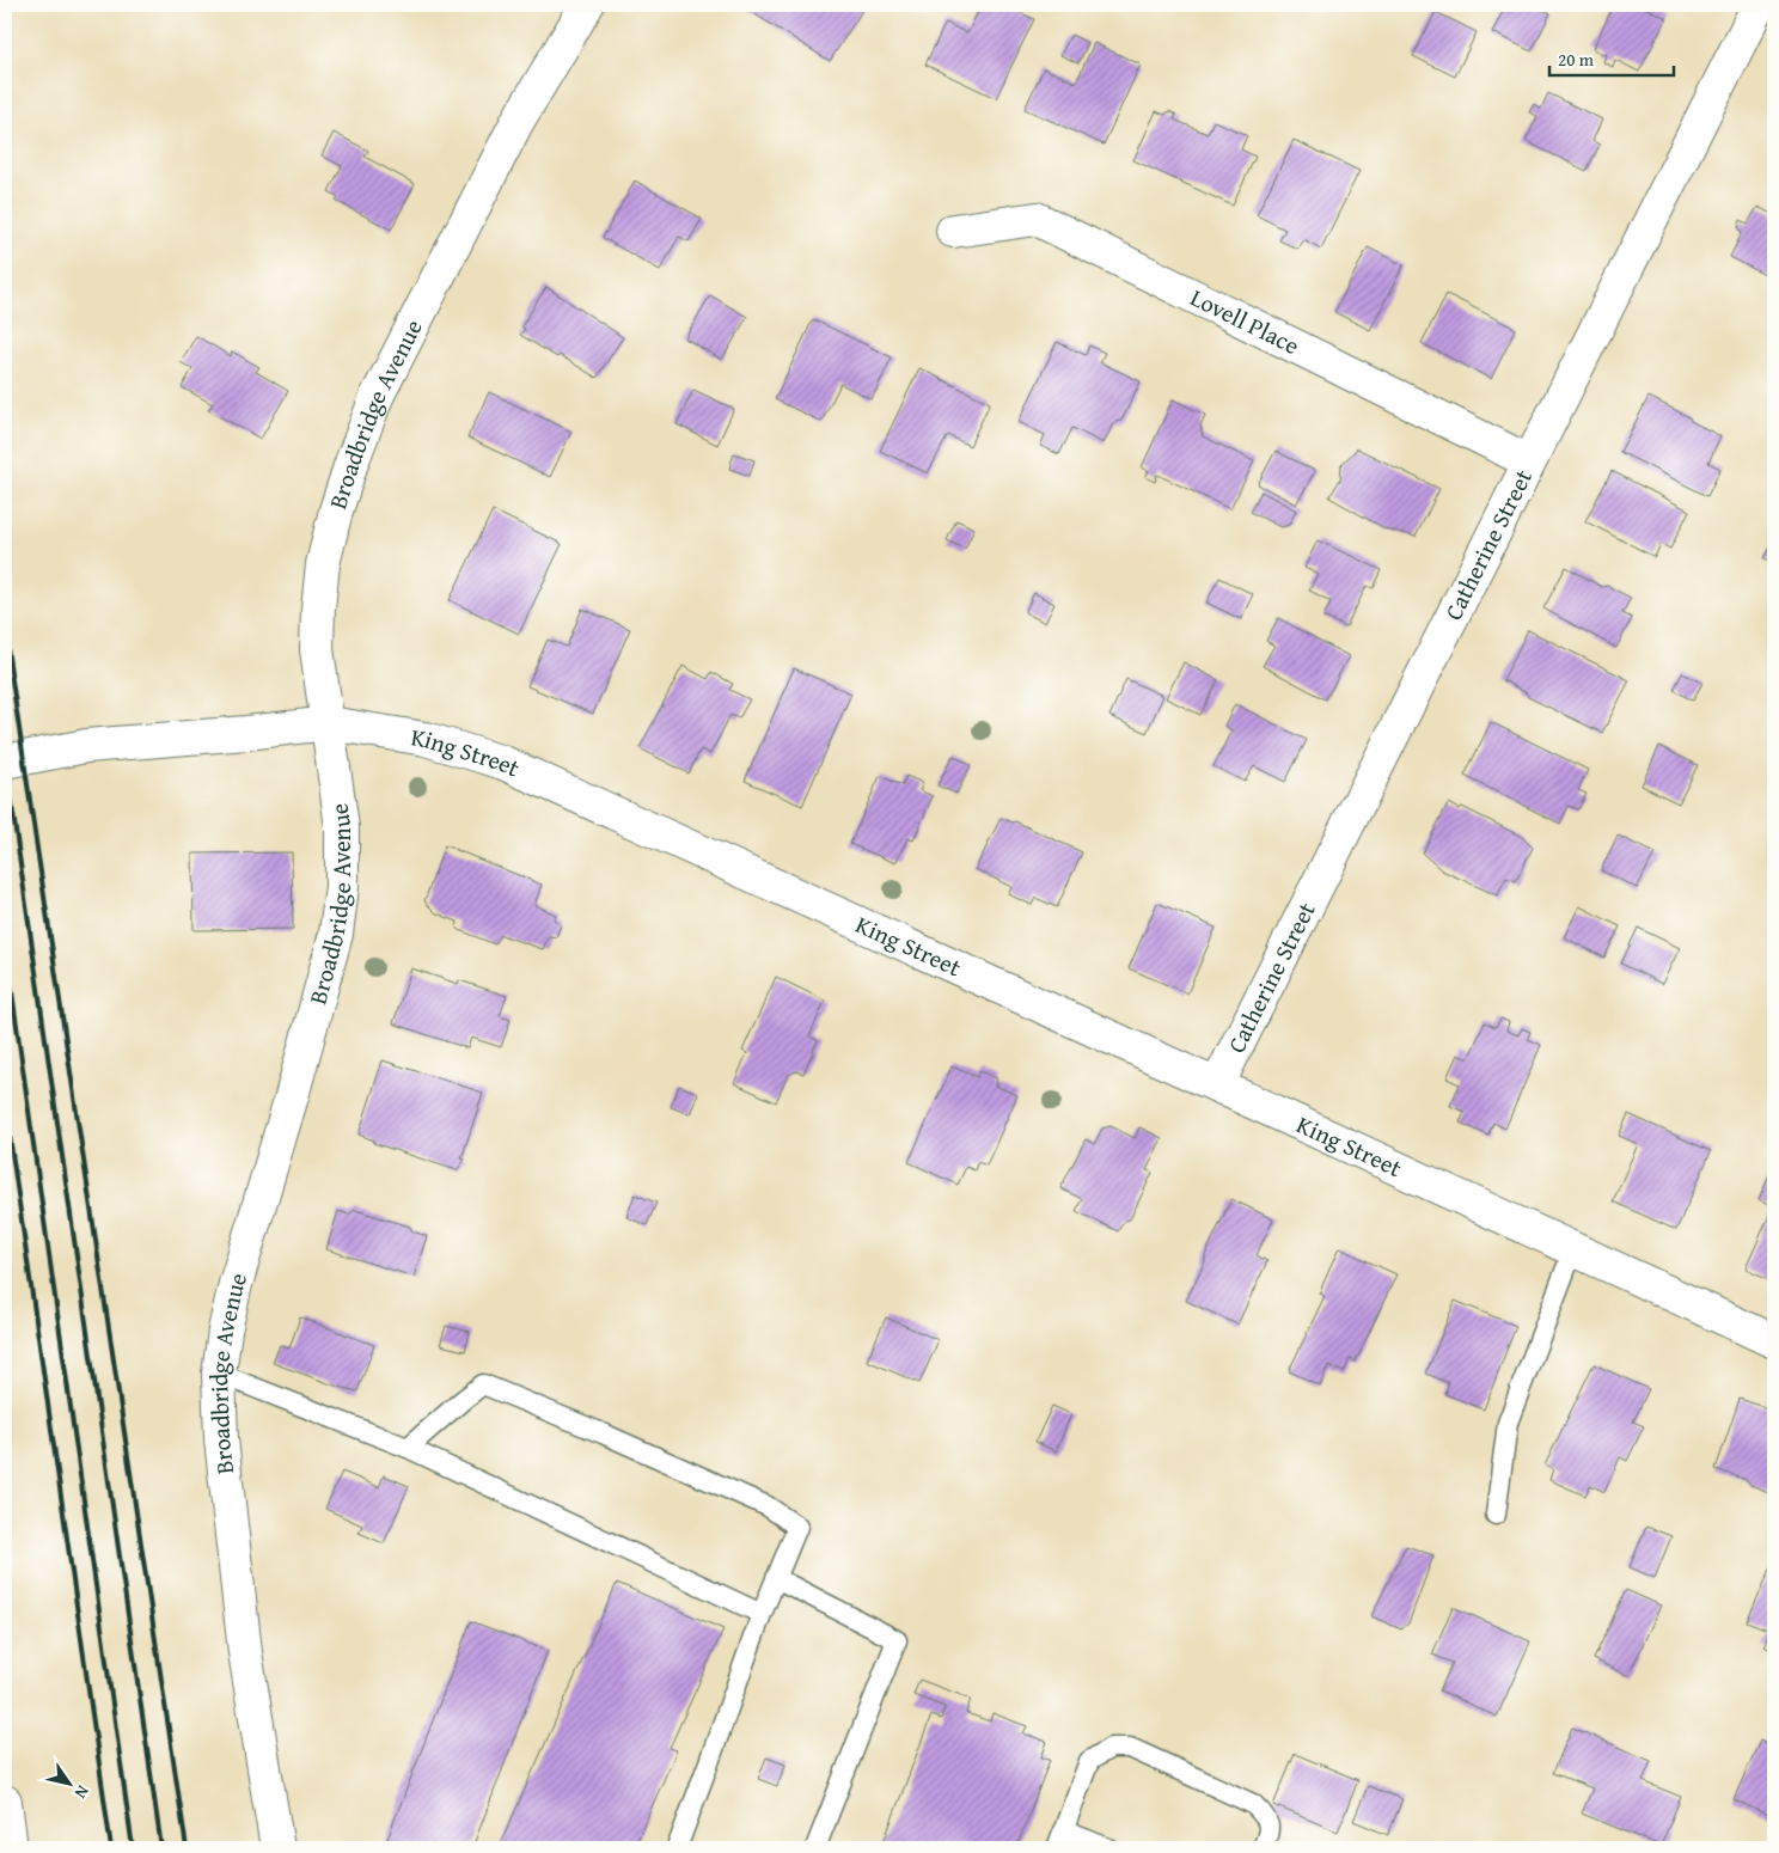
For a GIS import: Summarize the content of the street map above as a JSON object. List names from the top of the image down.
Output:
{
  "streets": {
    "street": [
      "Lovell Place",
      "Broadbridge Avenue",
      "Catherine Street",
      "King Street"
    ]
  },
  "crossings": [
    ["Lovell Place", "Catherine Street"],
    ["Broadbridge Avenue", "King Street"],
    ["Catherine Street", "King Street"]
  ],
  "scale_bar": "20 m",
  "north": "bottom right"
}
